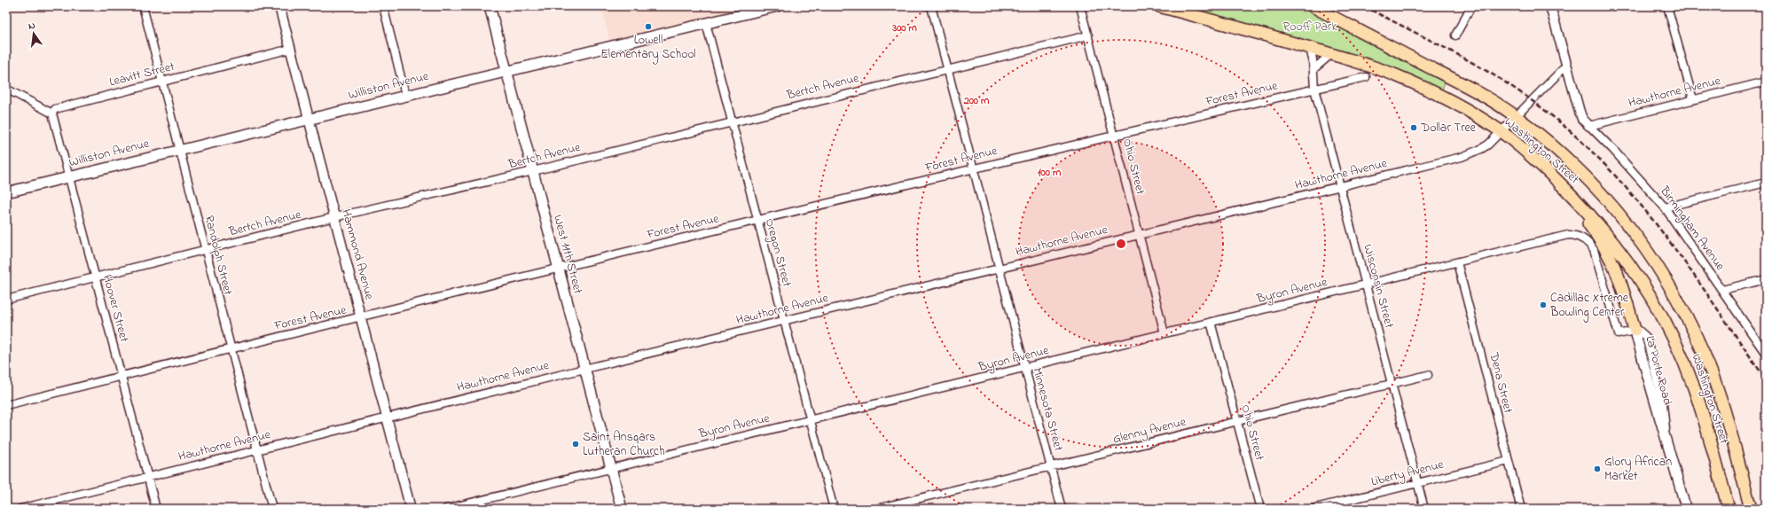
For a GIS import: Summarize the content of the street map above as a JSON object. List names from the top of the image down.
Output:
{
  "streets": {
    "highway": ["Washington Street"],
    "main road": ["Williston Avenue", "West 11th Street"],
    "street": [
      "Leavitt Street",
      "Bertch Avenue",
      "Hawthorne Avenue",
      "Forest Avenue",
      "Ohio Street",
      "Birmingham Avenue",
      "Oregon Street",
      "Hammond Avenue",
      "Randolph Street",
      "Wisconsin Street",
      "Byron Avenue",
      "Hoover Street",
      "La Porte Road",
      "Dena Street",
      "Minnesota Street",
      "Glenny Avenue",
      "Liberty Avenue"
    ]
  },
  "crossings": [
    ["Leavitt Street", "Hammond Avenue"],
    ["Leavitt Street", "Randolph Street"],
    ["Leavitt Street", "Hoover Street"],
    ["Williston Avenue", "Oregon Street"],
    ["Williston Avenue", "Hammond Avenue"],
    ["Williston Avenue", "West 11th Street"],
    ["Williston Avenue", "Randolph Street"],
    ["Williston Avenue", "Hoover Street"],
    ["Bertch Avenue", "Ohio Street"],
    ["Bertch Avenue", "Oregon Street"],
    ["Bertch Avenue", "Hammond Avenue"],
    ["Bertch Avenue", "West 11th Street"],
    ["Bertch Avenue", "Randolph Street"],
    ["Bertch Avenue", "Hoover Street"],
    ["Bertch Avenue", "Minnesota Street"],
    ["Hawthorne Avenue", "Washington Street"],
    ["Hawthorne Avenue", "Ohio Street"],
    ["Hawthorne Avenue", "Birmingham Avenue"],
    ["Hawthorne Avenue", "Oregon Street"],
    ["Hawthorne Avenue", "Hammond Avenue"],
    ["Hawthorne Avenue", "West 11th Street"],
    ["Hawthorne Avenue", "Randolph Street"],
    ["Hawthorne Avenue", "Wisconsin Street"],
    ["Hawthorne Avenue", "Hoover Street"],
    ["Hawthorne Avenue", "Minnesota Street"],
    ["Forest Avenue", "Ohio Street"],
    ["Forest Avenue", "Oregon Street"],
    ["Forest Avenue", "Hammond Avenue"],
    ["Forest Avenue", "West 11th Street"],
    ["Forest Avenue", "Randolph Street"],
    ["Forest Avenue", "Wisconsin Street"],
    ["Forest Avenue", "Hoover Street"],
    ["Forest Avenue", "Minnesota Street"],
    ["Washington Street", "Wisconsin Street"],
    ["Ohio Street", "Byron Avenue"],
    ["Ohio Street", "Glenny Avenue"],
    ["Oregon Street", "Byron Avenue"],
    ["West 11th Street", "Byron Avenue"],
    ["Wisconsin Street", "Byron Avenue"],
    ["Wisconsin Street", "Glenny Avenue"],
    ["Wisconsin Street", "Liberty Avenue"],
    ["Byron Avenue", "La Porte Road"],
    ["Byron Avenue", "Dena Street"],
    ["Byron Avenue", "Minnesota Street"],
    ["Dena Street", "Liberty Avenue"],
    ["Minnesota Street", "Glenny Avenue"]
  ],
  "parks": ["Rooff Park"],
  "places": [
    "Lowell Elementary School",
    "Dollar Tree",
    "Cadillac Xtreme Bowling Center",
    "Saint Ansgars Lutheran Church",
    "Glory African Market"
  ],
  "north": "top",
  "rings": ["300 m", "200 m", "100 m"]
}
